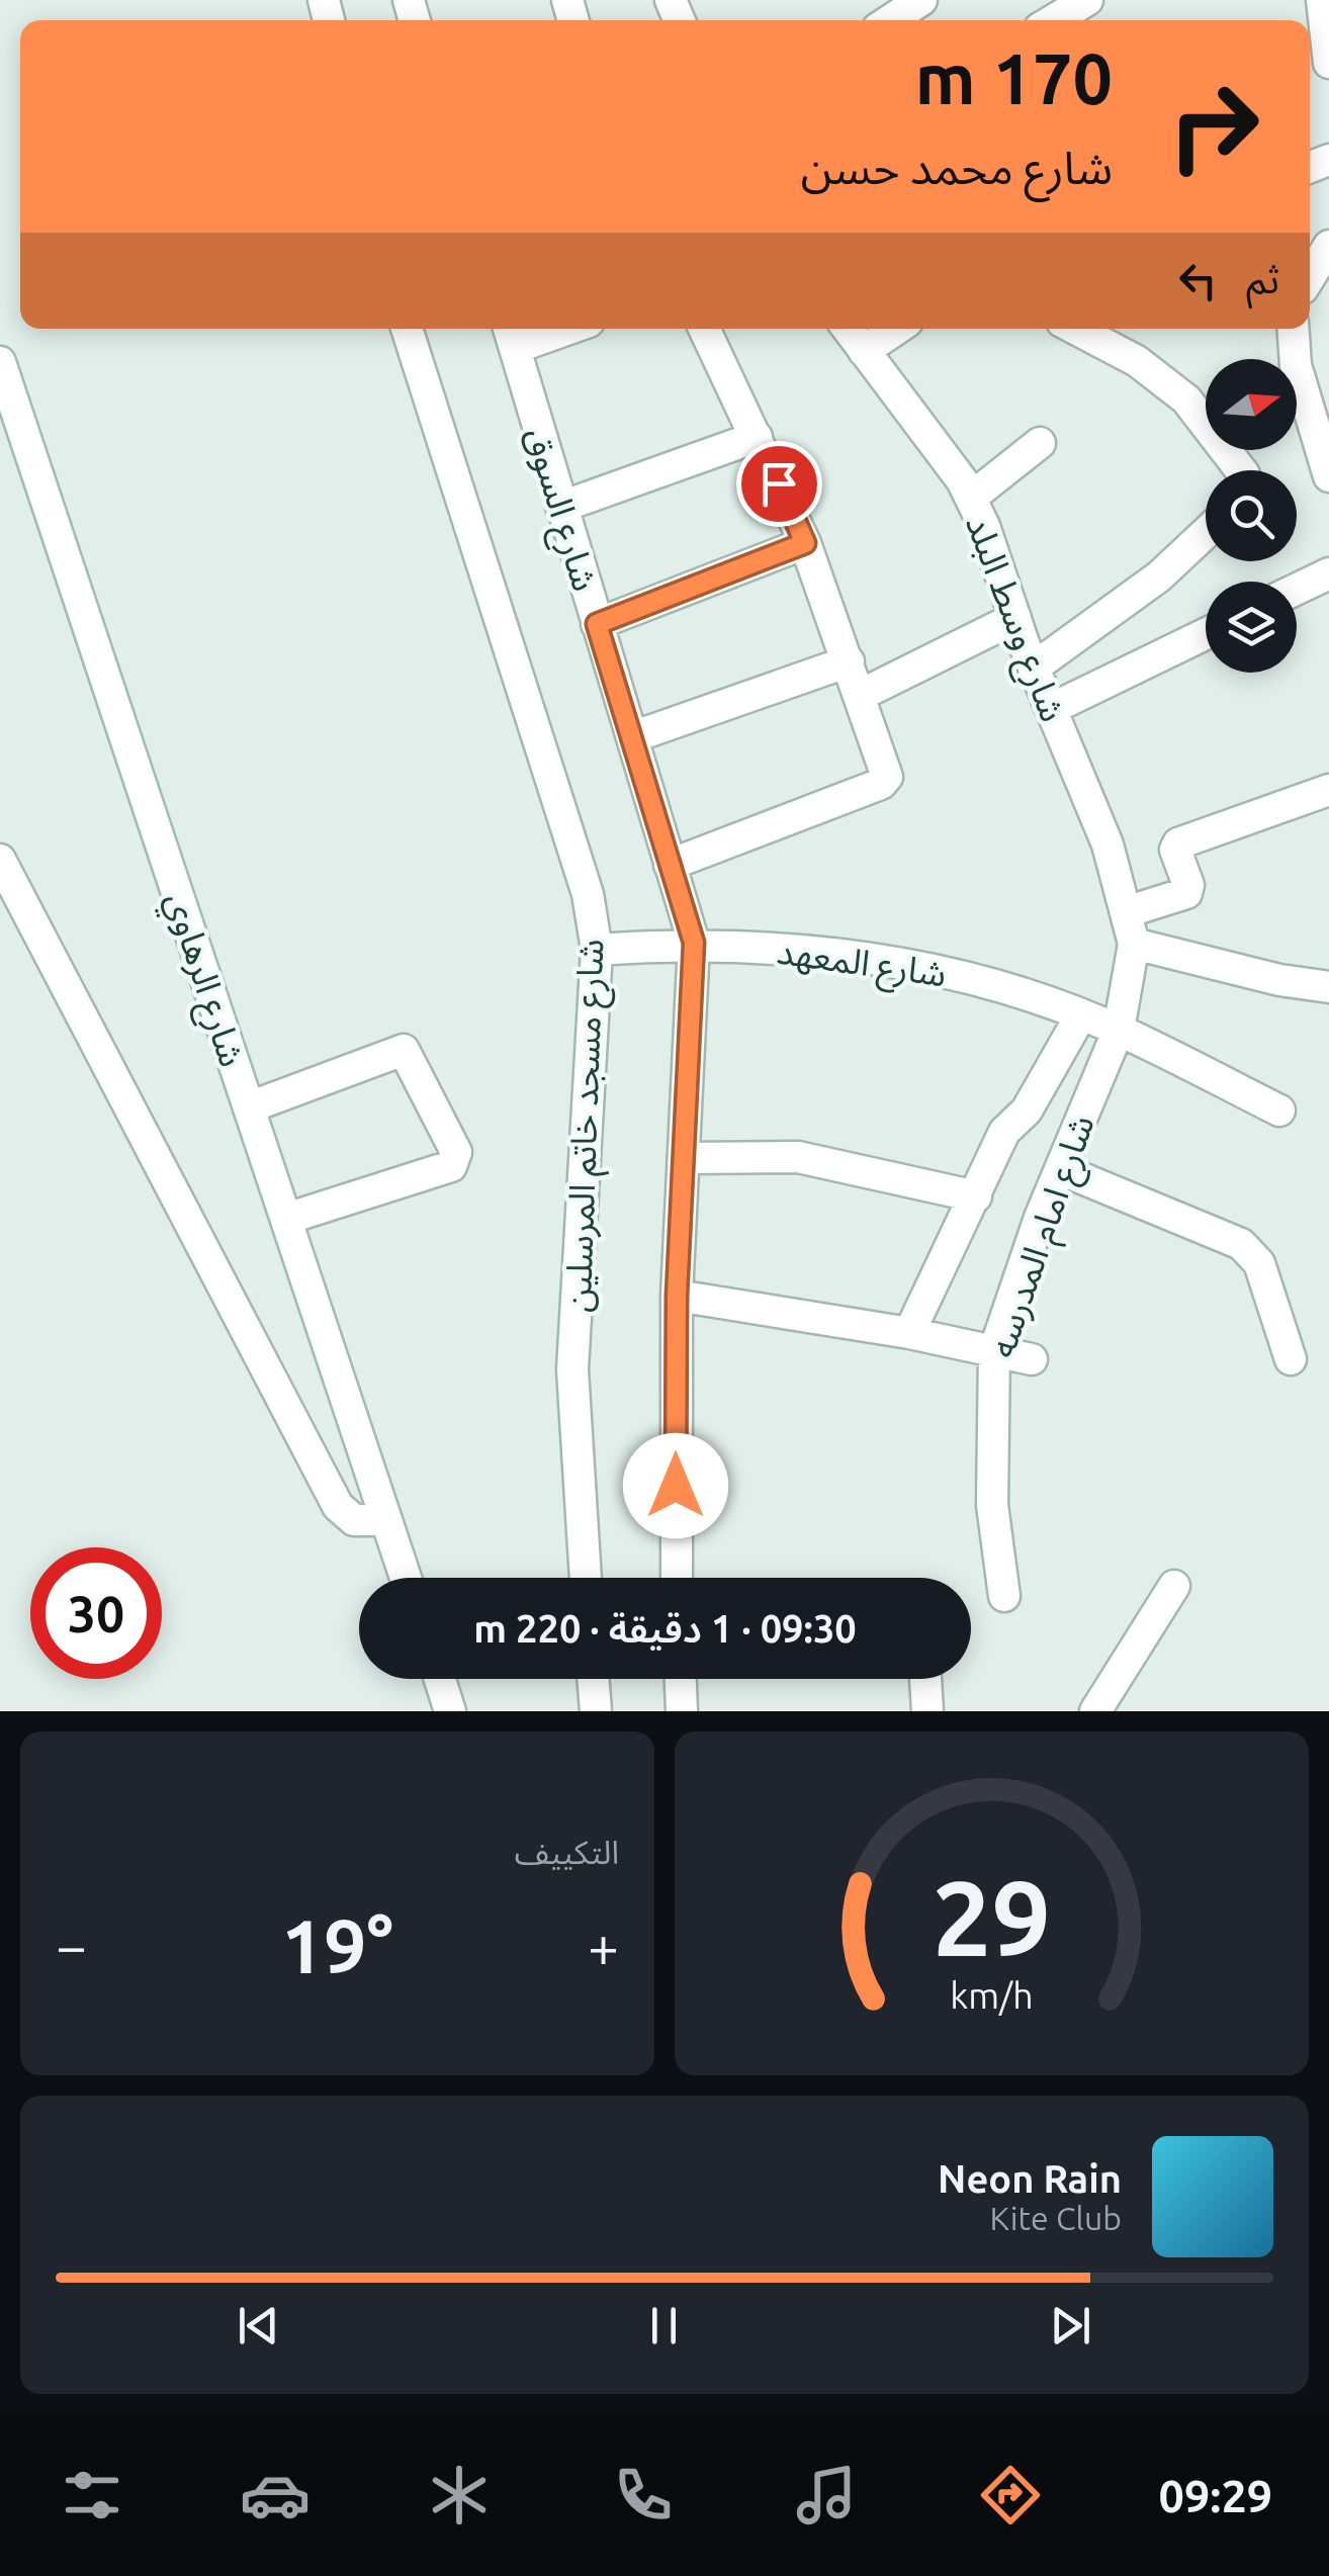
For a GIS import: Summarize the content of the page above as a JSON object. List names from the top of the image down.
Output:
{
  "streets": {
    "street": [
      "شارع السوق",
      "شارع وسط البلد",
      "شارع المعهد",
      "شارع الرهاوي",
      "شارع مسجد خاتم المرسلين",
      "شارع امام المدرسه"
    ]
  },
  "crossings": [
    ["شارع السوق", "شارع المعهد"],
    ["شارع وسط البلد", "شارع امام المدرسه"],
    ["شارع المعهد", "شارع مسجد خاتم المرسلين"],
    ["شارع المعهد", "شارع امام المدرسه"]
  ],
  "north": "right",
  "page": {
    "turn": ["170 m", "شارع محمد حسن"],
    "then": "ثم",
    "limit": "30",
    "trip": "09:30 · 1 دقيقة · 220 m",
    "tile": "التكييف",
    "heat": ["−", "19°", "+"],
    "song": ["Neon Rain", "Kite Club"],
    "tabs": "09:29",
    "gauge": ["29", "km/h"]
  }
}
